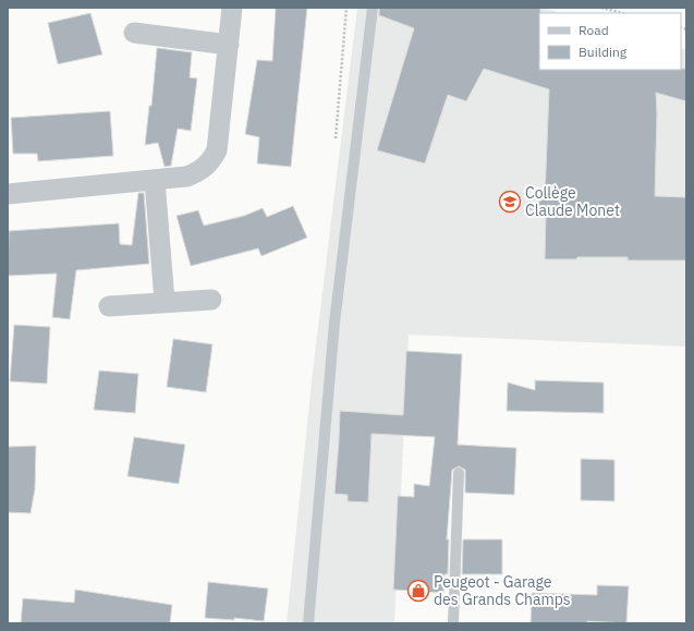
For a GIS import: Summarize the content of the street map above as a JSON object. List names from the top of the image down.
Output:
{
  "places": {
    "school or university": ["Collège Claude Monet"],
    "shop": ["Peugeot - Garage des Grands Champs"]
  },
  "legend": ["Road", "Building"]
}
